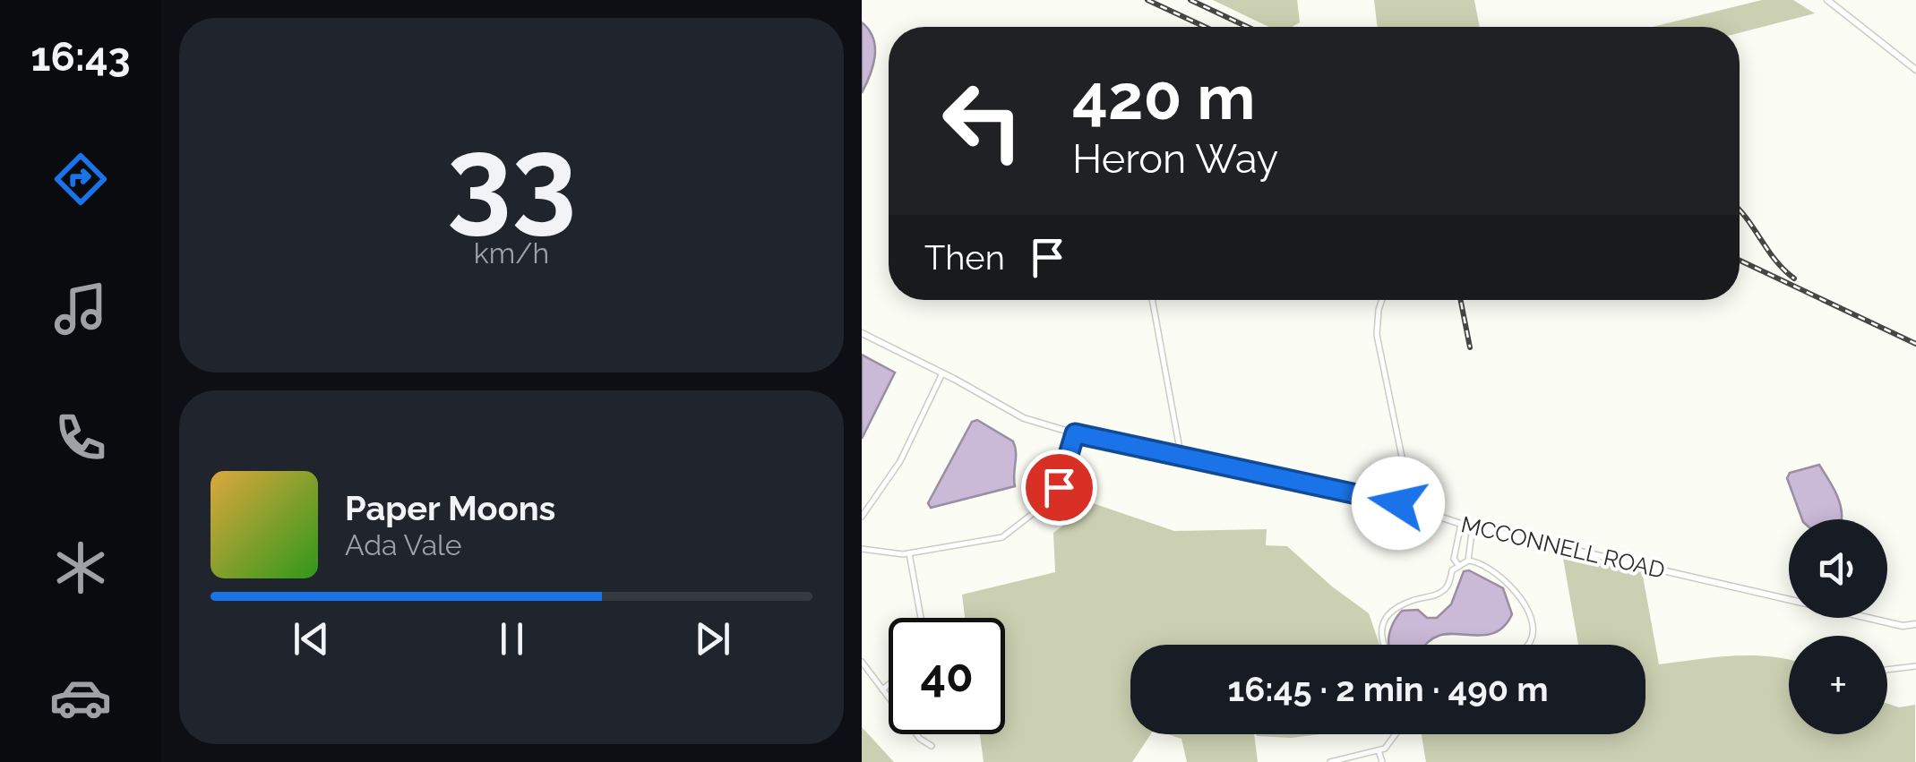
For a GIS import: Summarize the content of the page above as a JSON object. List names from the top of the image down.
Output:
{
  "streets": {
    "street": ["MCCONNELL ROAD"]
  },
  "page": {
    "tabs": "16:43",
    "tile": ["33", "km/h"],
    "turn": ["420 m", "Heron Way"],
    "then": "Then",
    "song": ["Paper Moons", "Ada Vale"],
    "map_buttons": "+",
    "limit": "40",
    "trip": "16:45 · 2 min · 490 m"
  }
}
